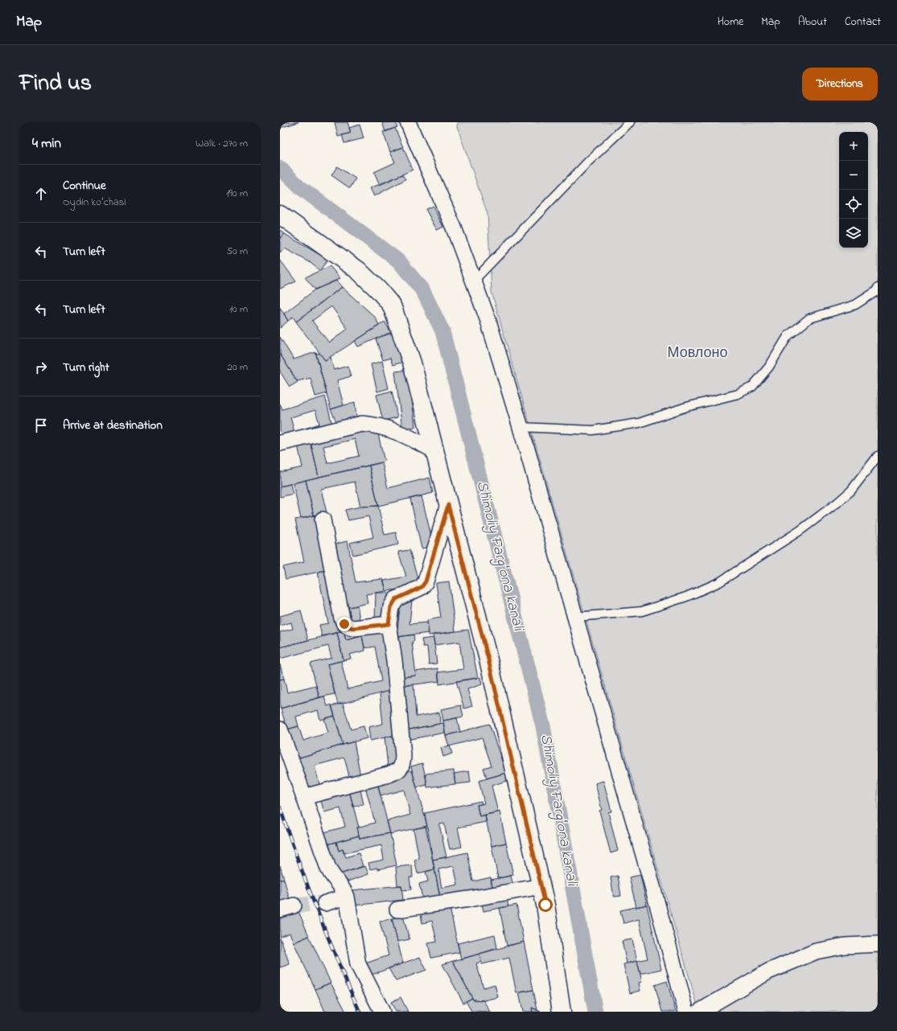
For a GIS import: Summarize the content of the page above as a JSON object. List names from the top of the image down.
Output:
{
  "water": ["Shimoliy Fargʻona kanali"],
  "parks": ["Мовлоно"],
  "page": {
    "header": "Map",
    "nav": [
      "Home",
      "Map",
      "About",
      "Contact"
    ],
    "title": "Find us",
    "buttons": "Directions",
    "heading": ["4 min", "Walk · 270 m"],
    "map_buttons": ["+", "−"],
    "list": [
      ["Continue", "Oydin koʻchasi", "190 m"],
      ["Turn left", "50 m"],
      ["Turn left", "10 m"],
      ["Turn right", "20 m"],
      "Arrive at destination"
    ]
  }
}
